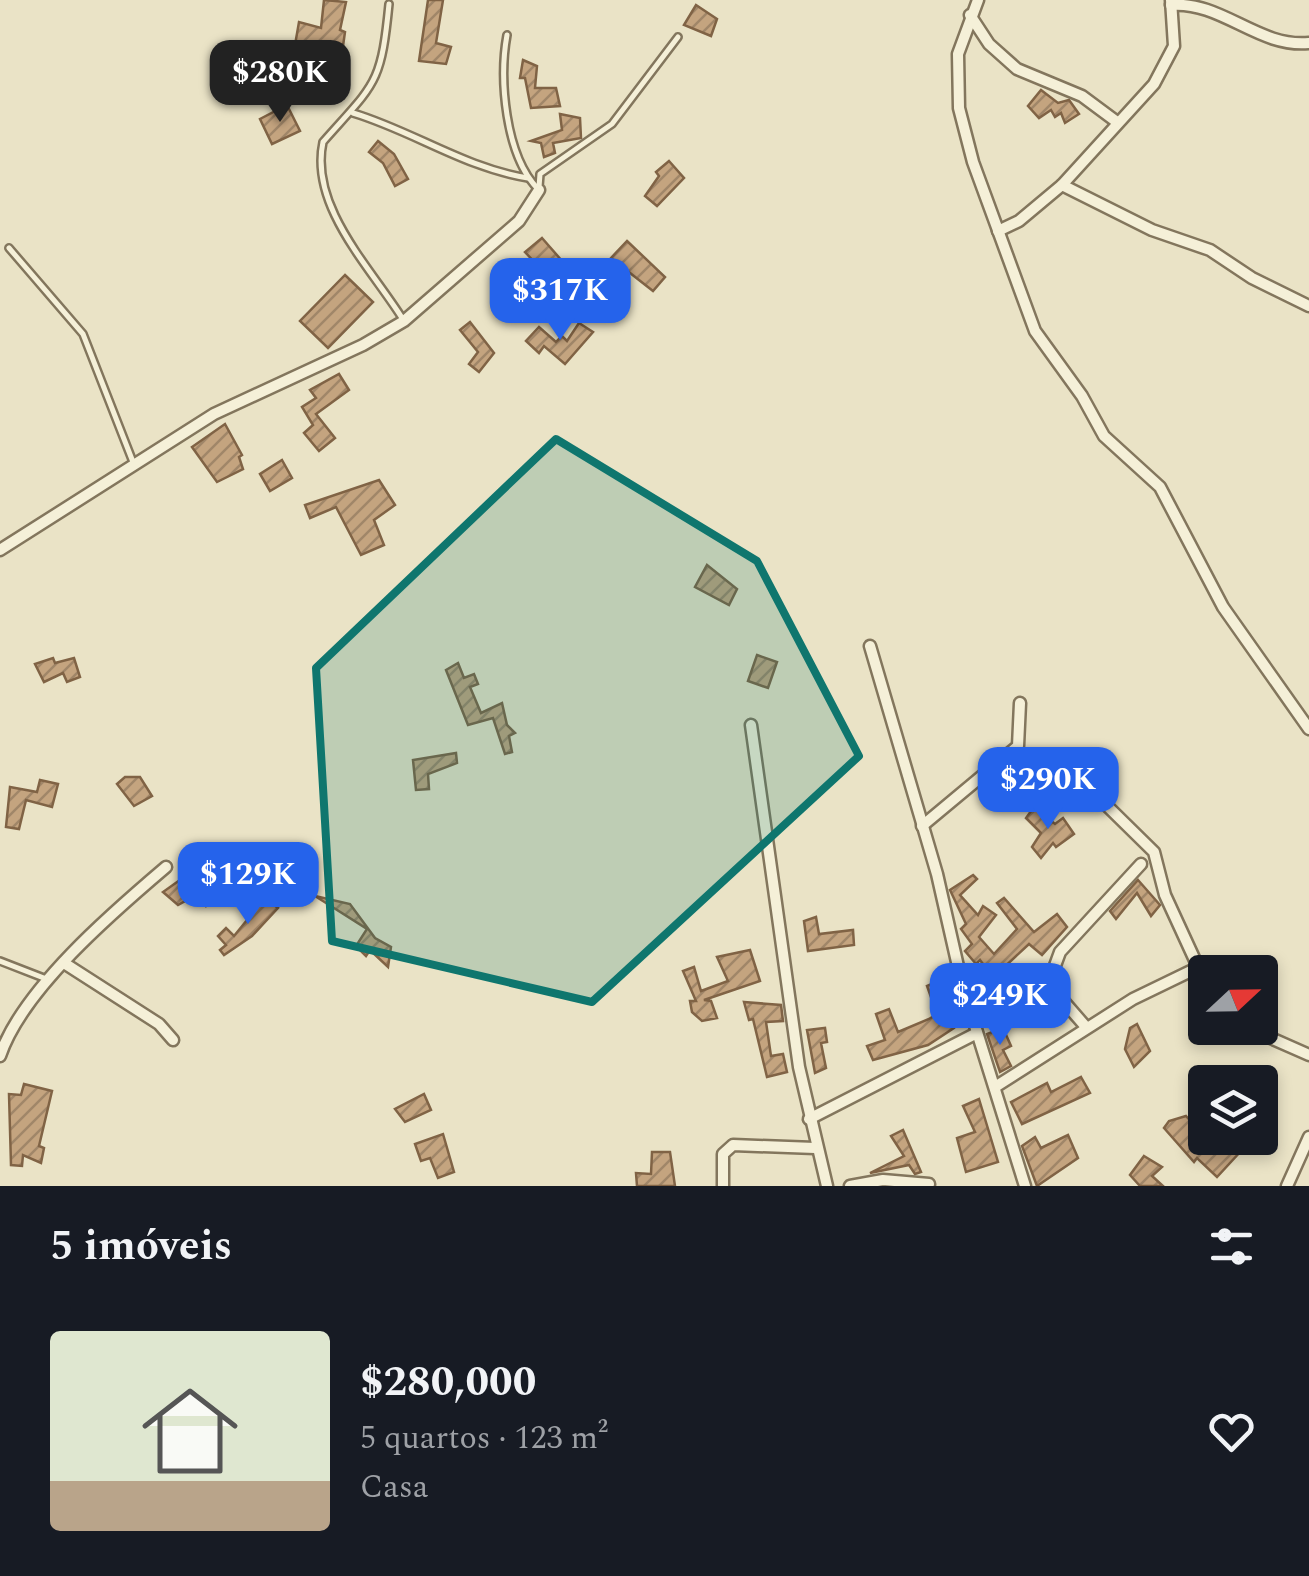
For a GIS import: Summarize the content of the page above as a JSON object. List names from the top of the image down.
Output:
{
  "north": "right",
  "page": {
    "price": [
      "$280K",
      "$317K",
      "$290K",
      "$129K",
      "$249K"
    ],
    "heading": "5 imóveis",
    "list": [
      {
        "name": "$280,000",
        "note": "5 quartos · 123 m² · Casa"
      }
    ]
  }
}
